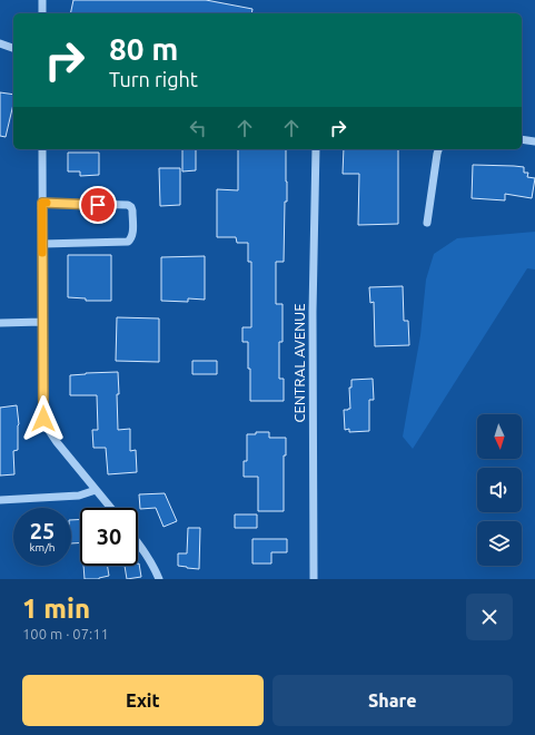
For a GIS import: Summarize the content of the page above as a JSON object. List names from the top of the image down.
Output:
{
  "streets": {
    "street": ["CENTRAL AVENUE"]
  },
  "north": "bottom",
  "page": {
    "turn": ["80 m", "Turn right"],
    "speed": "25 km/h",
    "limit": "30",
    "heading": ["1 min", "100 m · 07:11"],
    "buttons": ["Exit", "Share"]
  }
}
